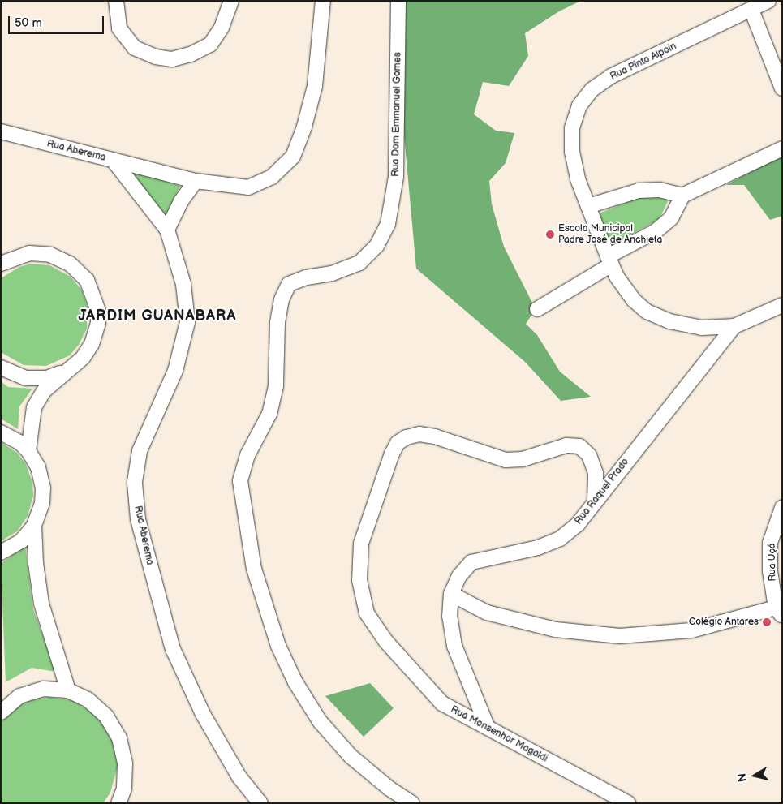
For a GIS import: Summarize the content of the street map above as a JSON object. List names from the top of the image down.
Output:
{
  "streets": {
    "street": [
      "Rua Pinto Alpoin",
      "Rua Dom Emmanuel Gomes",
      "Rua Aberema",
      "Rua Raquel Prado",
      "Rua Uçá",
      "Rua Monsenhor Magaldi"
    ]
  },
  "crossings": [
    ["Rua Pinto Alpoin", "Rua Raquel Prado"],
    ["Rua Raquel Prado", "Rua Monsenhor Magaldi"]
  ],
  "districts": ["JARDIM GUANABARA"],
  "places": ["Escola Municipal Padre José de Anchieta", "Colégio Antares"],
  "scale_bar": "50 m",
  "north": "left"
}
